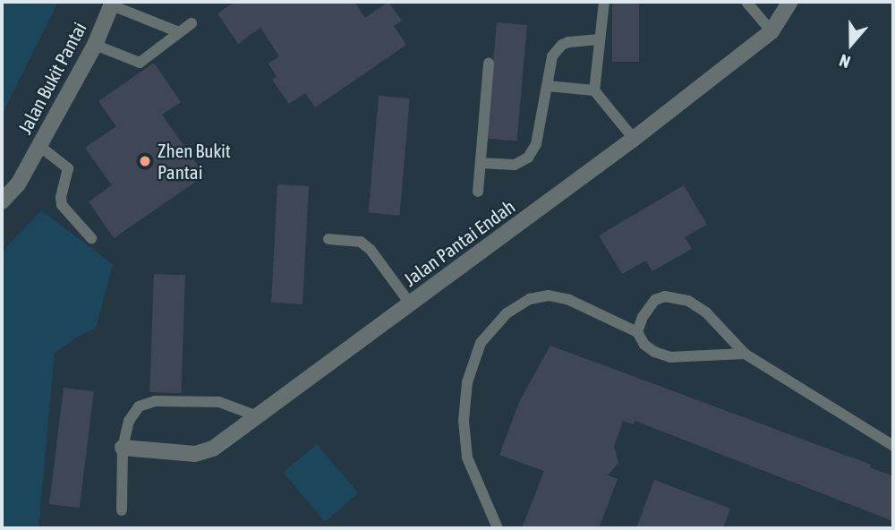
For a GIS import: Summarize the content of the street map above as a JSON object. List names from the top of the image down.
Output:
{
  "streets": {
    "street": ["Jalan Bukit Pantai", "Jalan Pantai Endah"]
  },
  "places": ["Zhen Bukit Pantai"],
  "north": "bottom"
}
